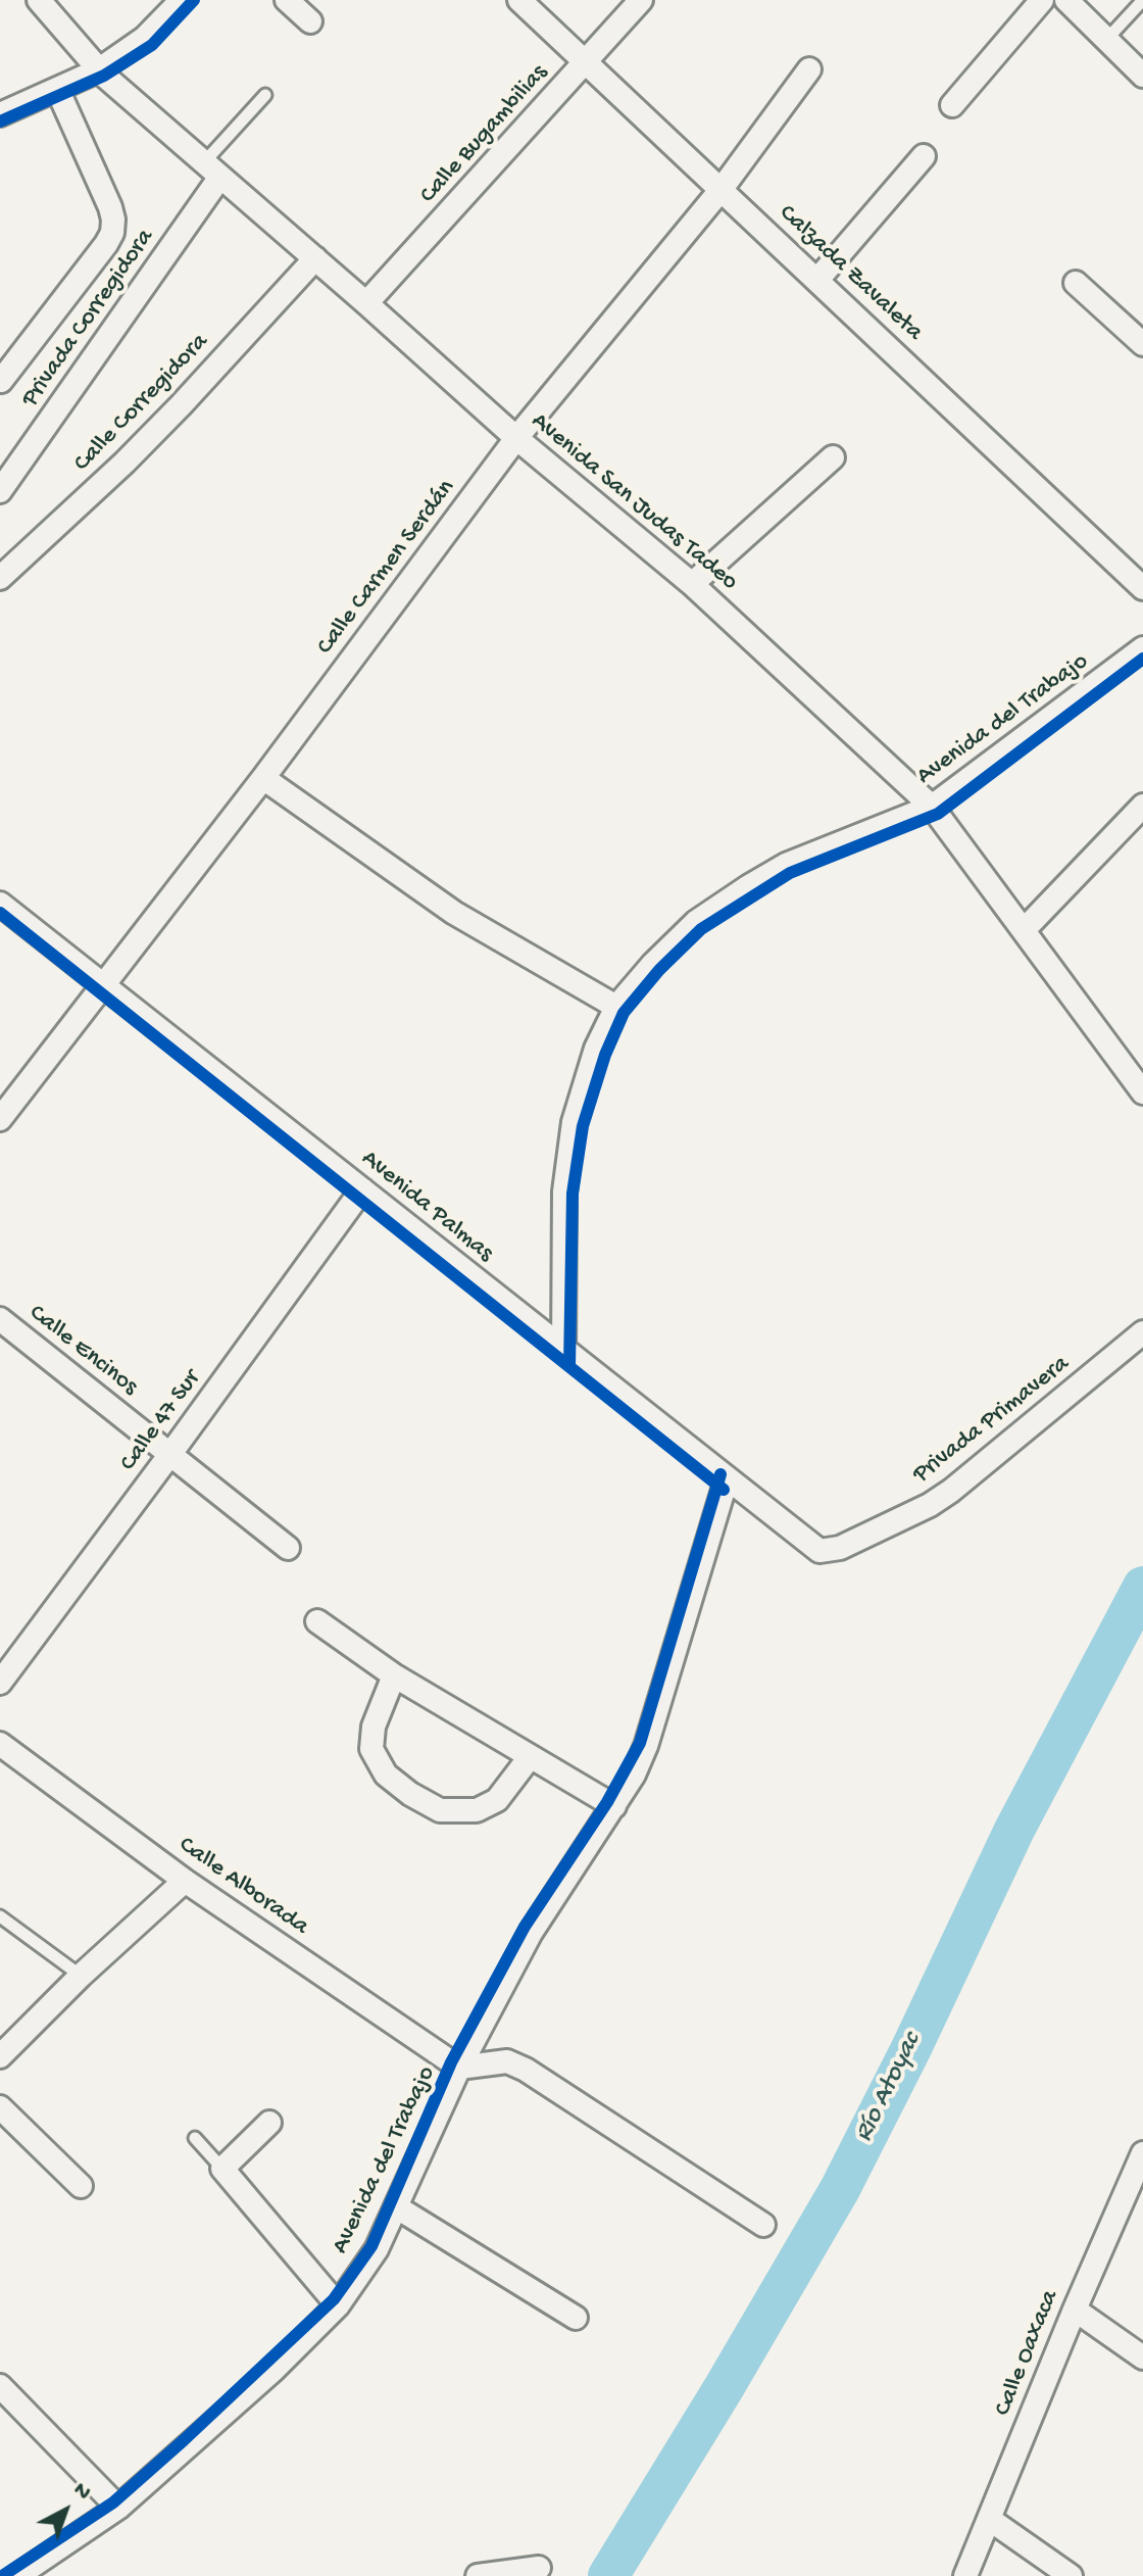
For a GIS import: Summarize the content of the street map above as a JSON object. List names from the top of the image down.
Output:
{
  "streets": {
    "street": [
      "Calle Bugambilias",
      "Calzada Zavaleta",
      "Privada Corregidora",
      "Calle Corregidora",
      "Avenida San Judas Tadeo",
      "Calle Carmen Serdán",
      "Avenida del Trabajo",
      "Avenida Palmas",
      "Calle Encinos",
      "Privada Primavera",
      "Calle 47 Sur",
      "Calle Alborada",
      "Calle Oaxaca"
    ]
  },
  "crossings": [
    ["Calle Bugambilias", "Calzada Zavaleta"],
    ["Calle Bugambilias", "Avenida San Judas Tadeo"],
    ["Calzada Zavaleta", "Calle Carmen Serdán"],
    ["Privada Corregidora", "Avenida San Judas Tadeo"],
    ["Calle Corregidora", "Avenida San Judas Tadeo"],
    ["Avenida San Judas Tadeo", "Calle Carmen Serdán"],
    ["Avenida San Judas Tadeo", "Avenida del Trabajo"],
    ["Calle Carmen Serdán", "Avenida Palmas"],
    ["Avenida del Trabajo", "Avenida Palmas"],
    ["Avenida del Trabajo", "Calle Alborada"],
    ["Avenida Palmas", "Privada Primavera"],
    ["Avenida Palmas", "Calle 47 Sur"],
    ["Calle Encinos", "Calle 47 Sur"]
  ],
  "water": ["Río Atoyac"],
  "north": "top right"
}
